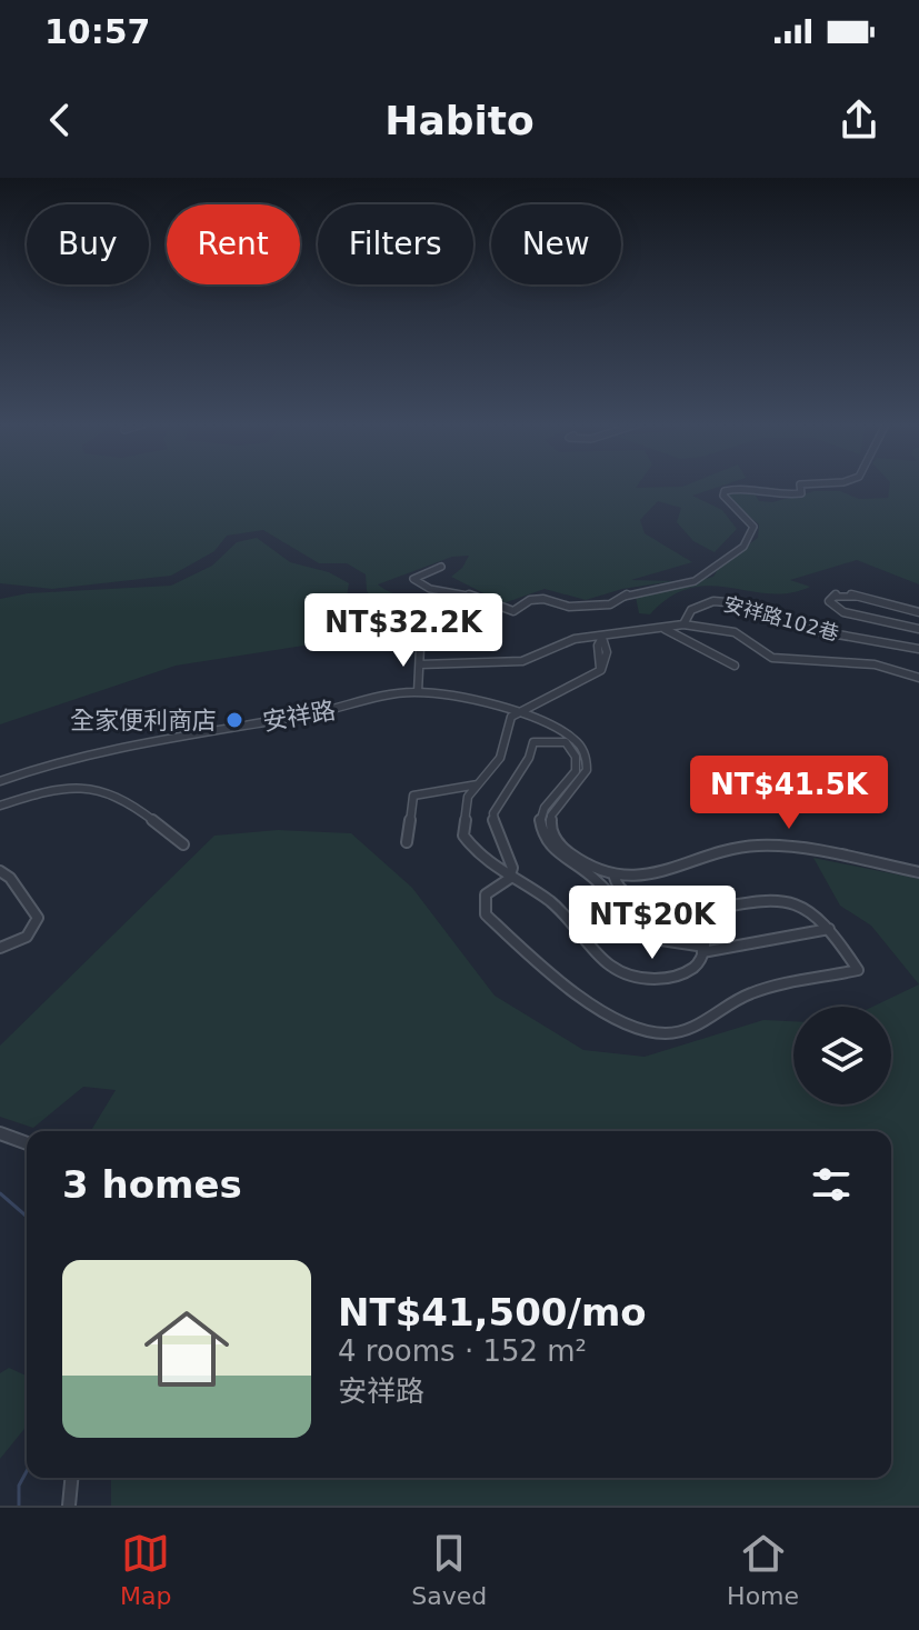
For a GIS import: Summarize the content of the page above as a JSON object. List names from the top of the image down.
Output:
{
  "streets": {
    "street": ["安祥路102巷", "安祥路"]
  },
  "places": ["全家便利商店"],
  "page": {
    "status": "10:57",
    "header": "Habito",
    "chip": [
      "Buy",
      "Rent",
      "Filters",
      "New"
    ],
    "price": ["NT$32.2K", "NT$41.5K", "NT$20K"],
    "heading": "3 homes",
    "list": [
      {
        "name": "NT$41,500/mo",
        "note": "4 rooms · 152 m² · 安祥路"
      }
    ],
    "tabs": ["Map", "Saved", "Home"]
  }
}
